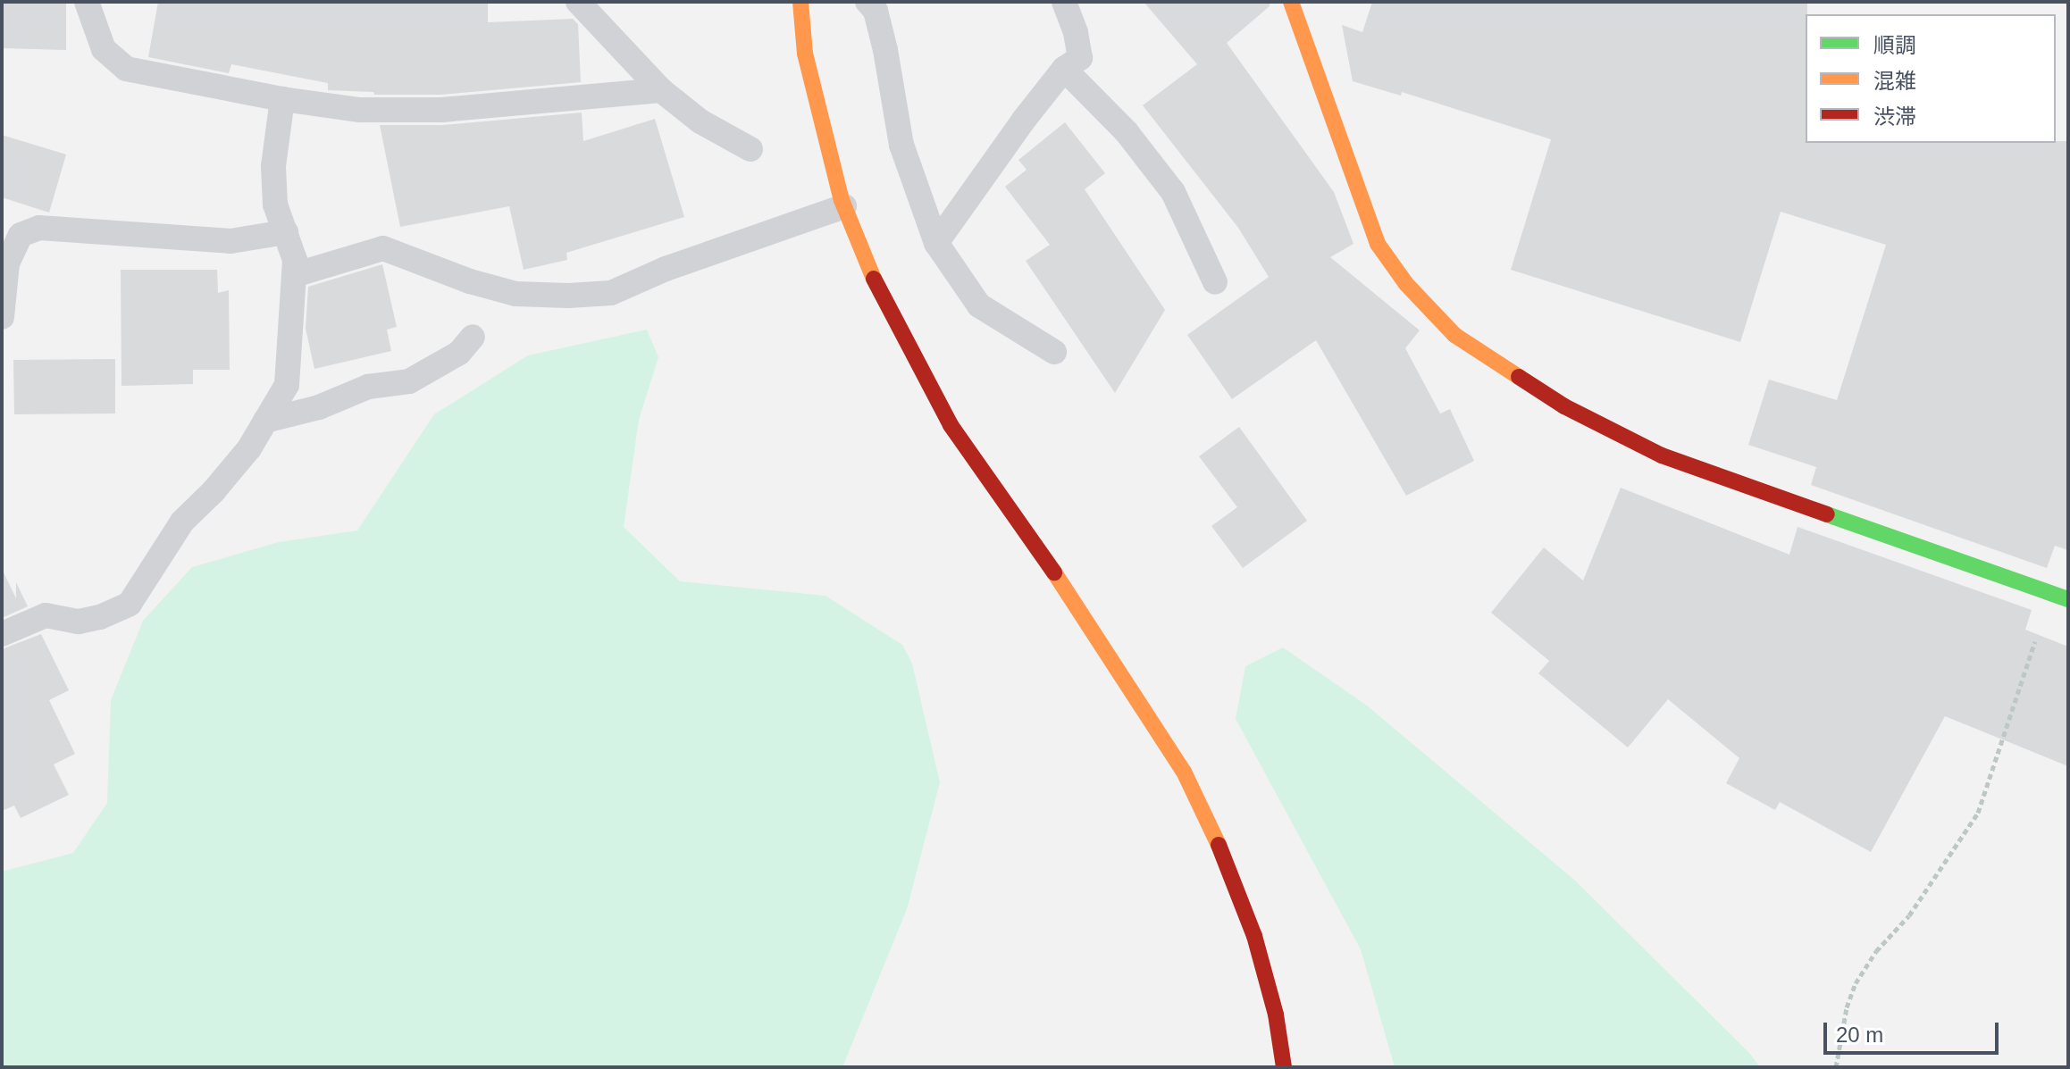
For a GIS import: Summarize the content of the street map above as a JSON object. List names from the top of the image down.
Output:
{
  "legend": ["順調", "混雑", "渋滞"],
  "scale_bar": "20 m"
}
